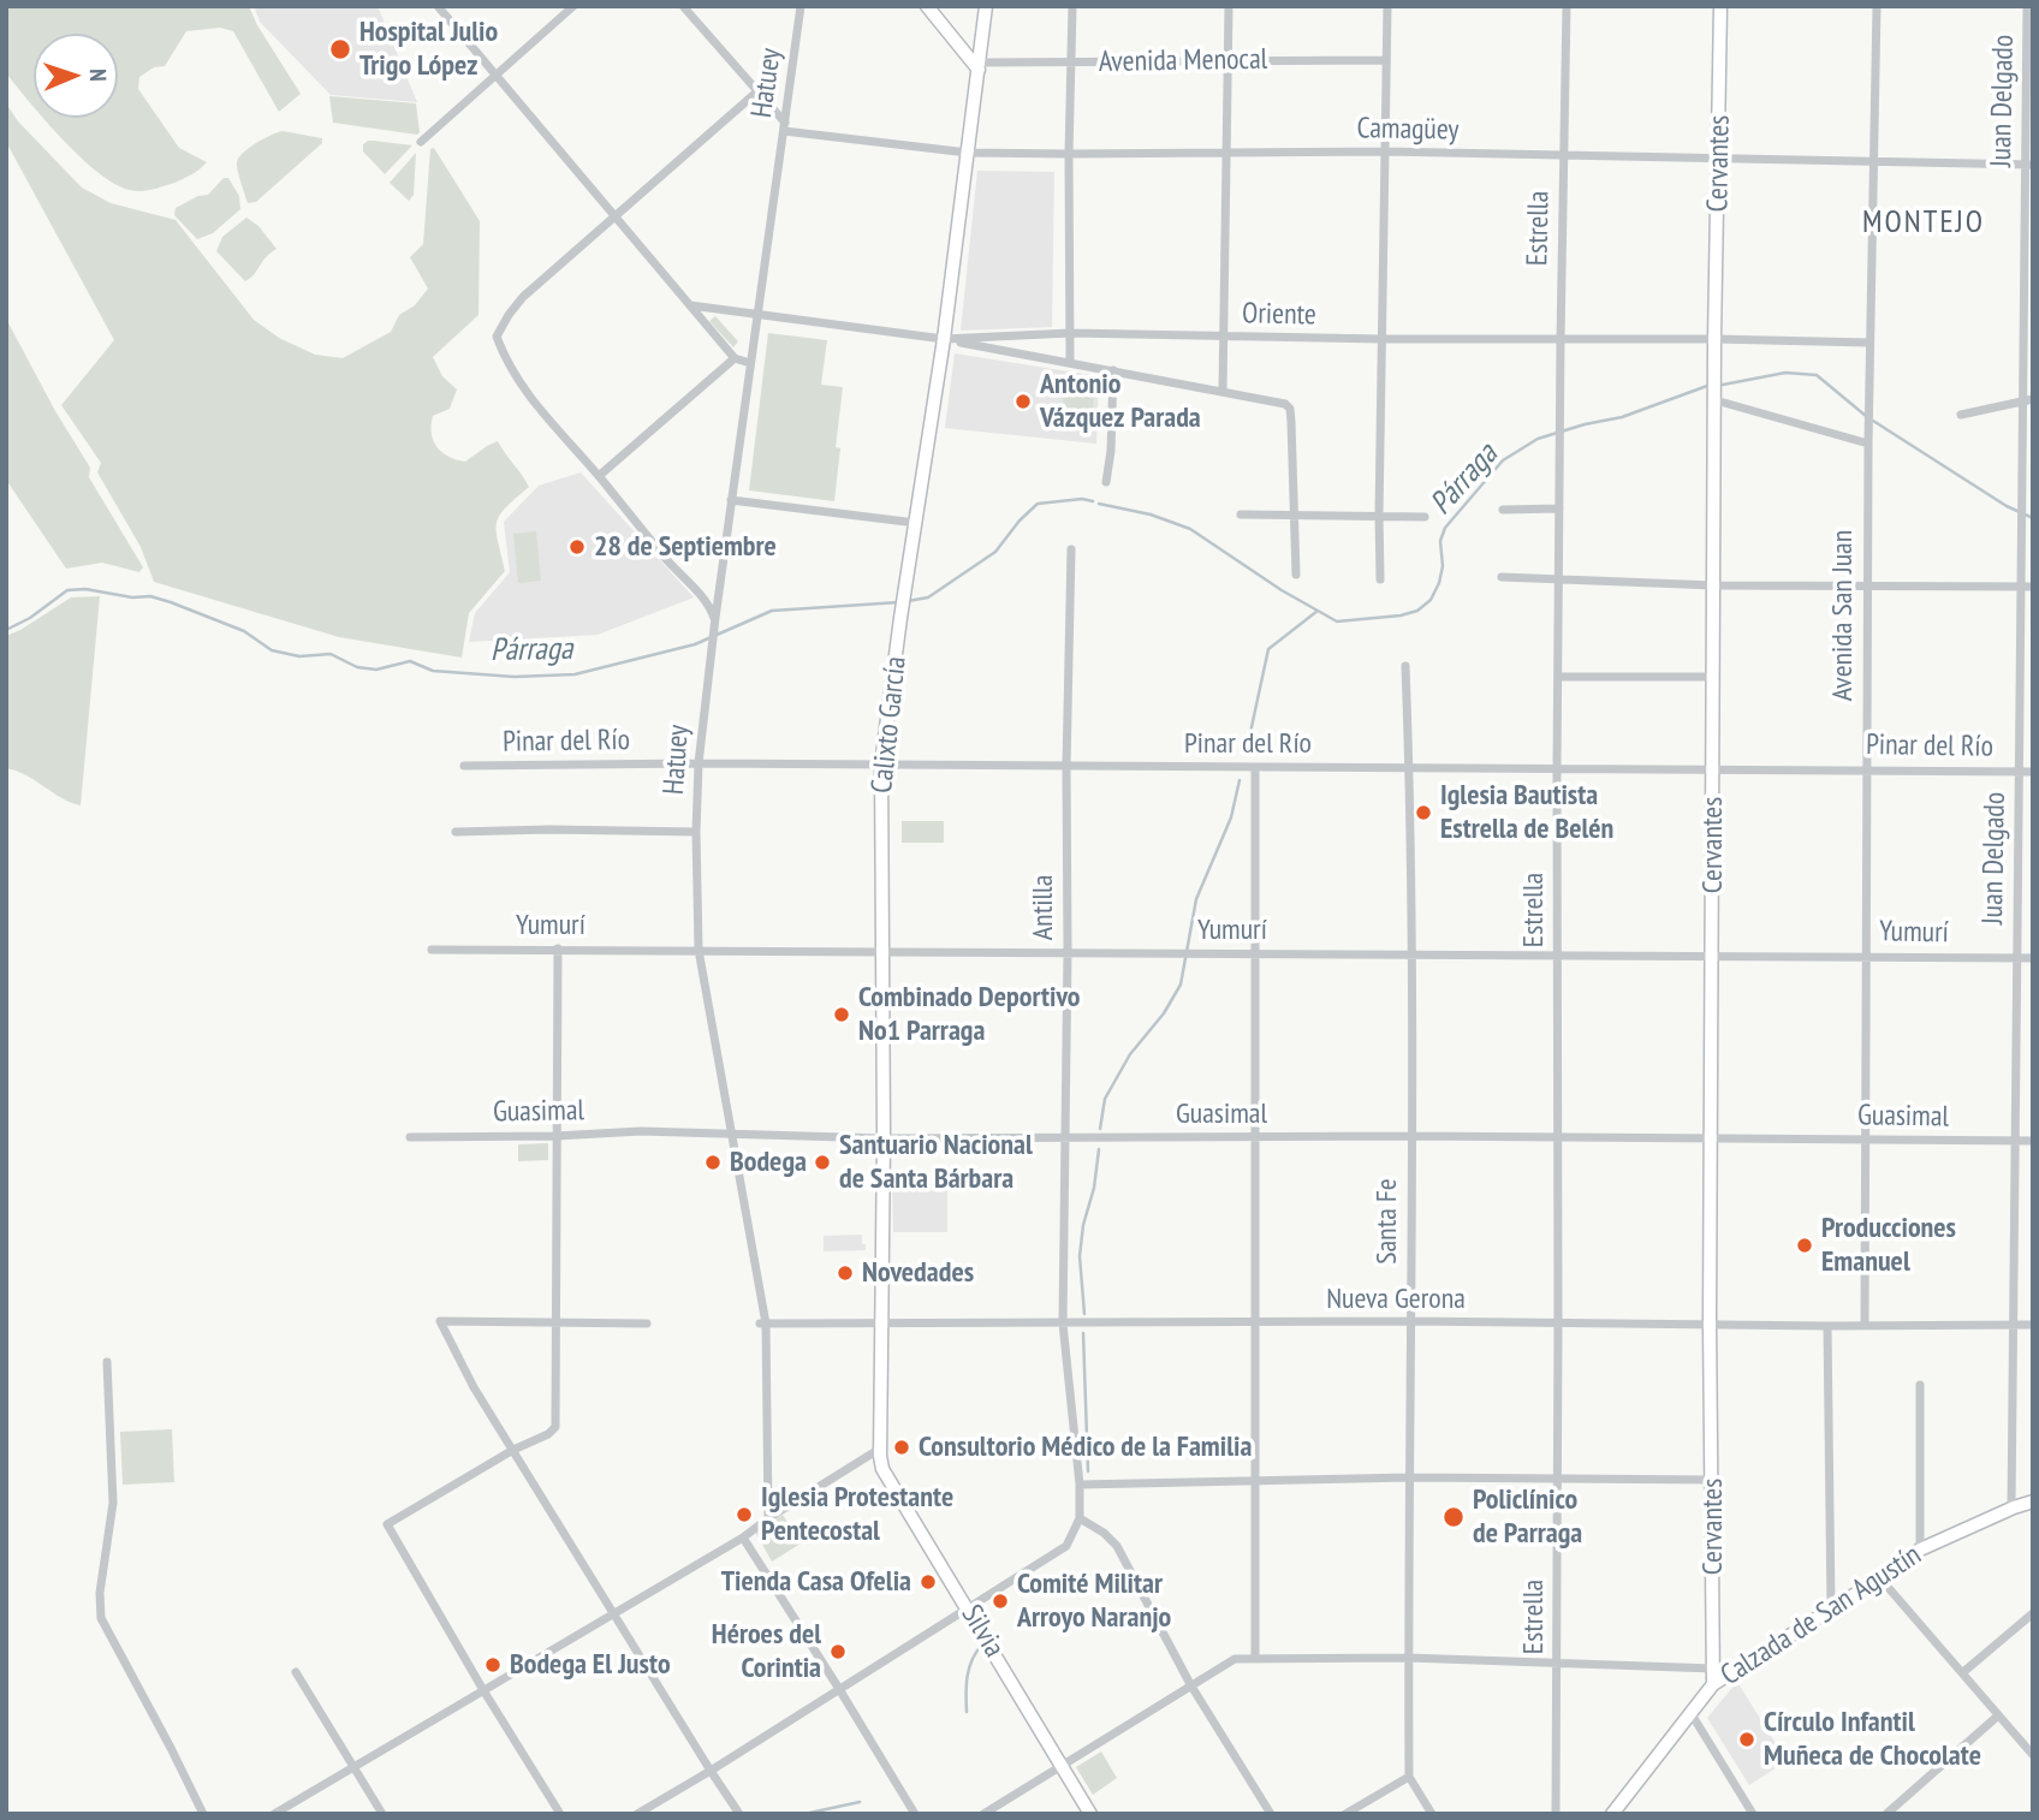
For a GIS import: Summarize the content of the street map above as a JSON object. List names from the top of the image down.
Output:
{
  "streets": {
    "main road": [
      "Cervantes",
      "Calixto García",
      "Calzada de San Agustín",
      "Silvia"
    ],
    "street": [
      "Avenida Menocal",
      "Hatuey",
      "Juan Delgado",
      "Camagüey",
      "Estrella",
      "Oriente",
      "Avenida San Juan",
      "Pinar del Río",
      "Antilla",
      "Yumurí",
      "Guasimal",
      "Santa Fe",
      "Nueva Gerona"
    ]
  },
  "crossings": [
    ["Avenida Menocal", "Calixto García"],
    ["Hatuey", "Camagüey"],
    ["Hatuey", "Oriente"],
    ["Hatuey", "Pinar del Río"],
    ["Hatuey", "Yumurí"],
    ["Hatuey", "Guasimal"],
    ["Hatuey", "Nueva Gerona"],
    ["Juan Delgado", "Camagüey"],
    ["Juan Delgado", "Pinar del Río"],
    ["Juan Delgado", "Yumurí"],
    ["Juan Delgado", "Guasimal"],
    ["Juan Delgado", "Nueva Gerona"],
    ["Juan Delgado", "Calzada de San Agustín"],
    ["Camagüey", "Cervantes"],
    ["Camagüey", "Estrella"],
    ["Camagüey", "Avenida San Juan"],
    ["Camagüey", "Calixto García"],
    ["Cervantes", "Oriente"],
    ["Cervantes", "Pinar del Río"],
    ["Cervantes", "Yumurí"],
    ["Cervantes", "Guasimal"],
    ["Cervantes", "Nueva Gerona"],
    ["Cervantes", "Calzada de San Agustín"],
    ["Estrella", "Oriente"],
    ["Estrella", "Pinar del Río"],
    ["Estrella", "Yumurí"],
    ["Estrella", "Guasimal"],
    ["Estrella", "Nueva Gerona"],
    ["Oriente", "Avenida San Juan"],
    ["Oriente", "Calixto García"],
    ["Avenida San Juan", "Pinar del Río"],
    ["Avenida San Juan", "Yumurí"],
    ["Avenida San Juan", "Guasimal"],
    ["Avenida San Juan", "Nueva Gerona"],
    ["Calixto García", "Pinar del Río"],
    ["Calixto García", "Yumurí"],
    ["Calixto García", "Guasimal"],
    ["Calixto García", "Nueva Gerona"],
    ["Calixto García", "Silvia"],
    ["Pinar del Río", "Antilla"],
    ["Pinar del Río", "Santa Fe"],
    ["Antilla", "Yumurí"],
    ["Antilla", "Guasimal"],
    ["Antilla", "Nueva Gerona"],
    ["Yumurí", "Santa Fe"],
    ["Guasimal", "Santa Fe"],
    ["Santa Fe", "Nueva Gerona"]
  ],
  "districts": ["MONTEJO"],
  "water": ["Párraga"],
  "places": [
    "Hospital Julio Trigo López",
    "Antonio Vázquez Parada",
    "28 de Septiembre",
    "Iglesia Bautista Estrella de Belén",
    "Combinado Deportivo No1 Parraga",
    "Bodega",
    "Santuario Nacional de Santa Bárbara",
    "Producciones Emanuel",
    "Novedades",
    "Consultorio Médico de la Familia",
    "Iglesia Protestante Pentecostal",
    "Policlínico de Parraga",
    "Tienda Casa Ofelia",
    "Comité Militar Arroyo Naranjo",
    "Héroes del Corintia",
    "Bodega El Justo",
    "Círculo Infantil Muñeca de Chocolate"
  ],
  "north": "right"
}
